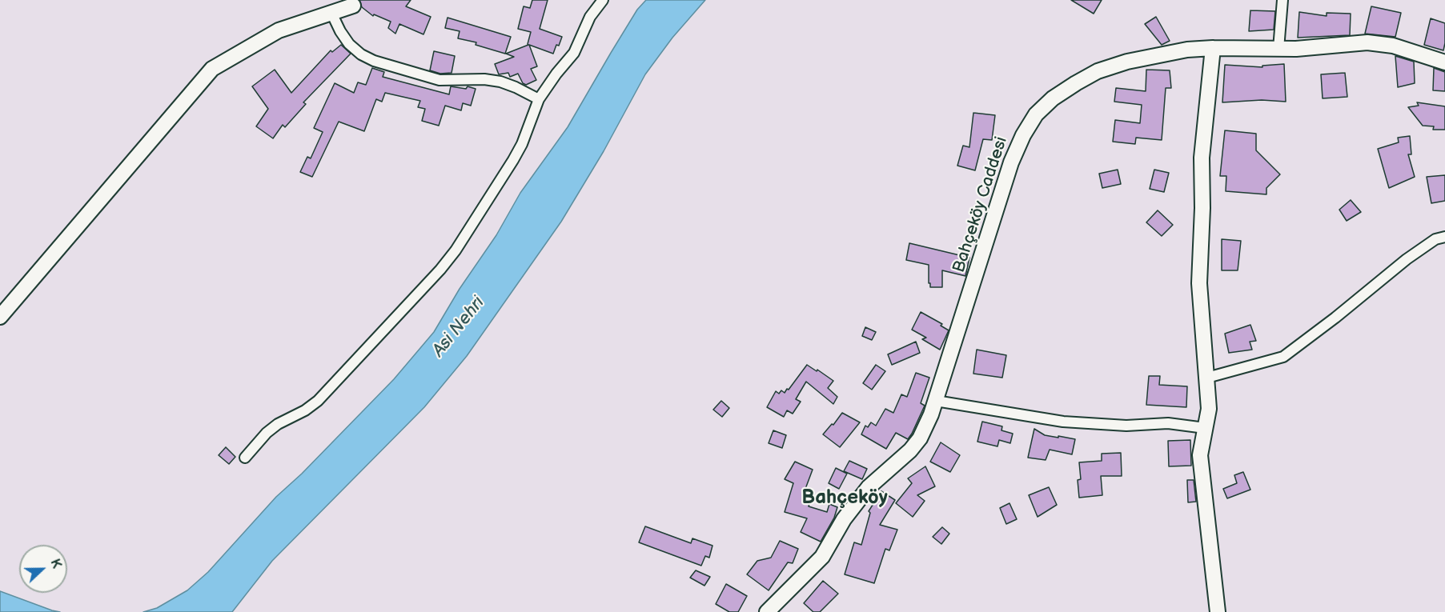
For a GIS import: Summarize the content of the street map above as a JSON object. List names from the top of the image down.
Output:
{
  "streets": {
    "street": ["Bahçeköy Caddesi"]
  },
  "districts": ["Bahçeköy"],
  "water": ["Asi Nehri"],
  "north": "right"
}
